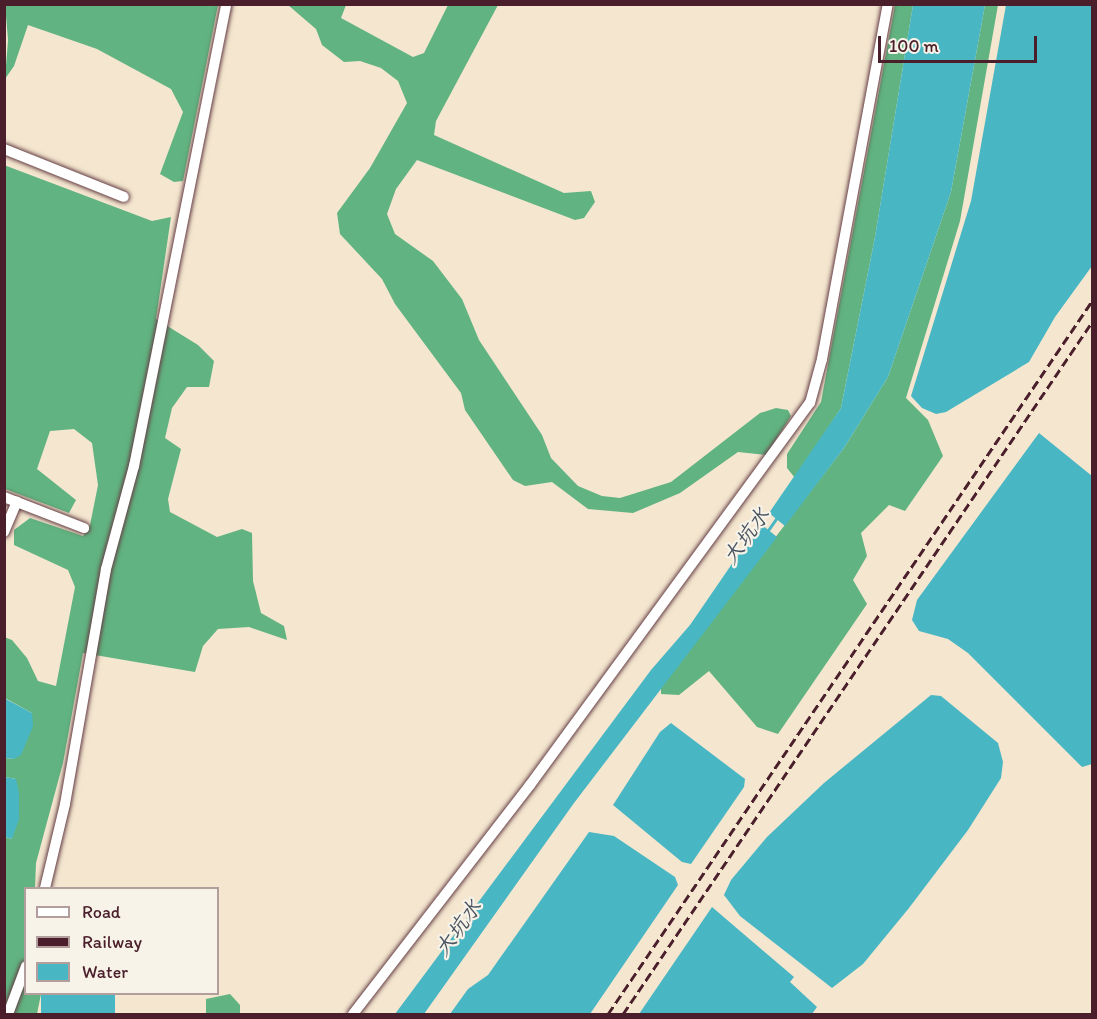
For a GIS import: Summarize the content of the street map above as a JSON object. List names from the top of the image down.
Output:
{
  "water": ["大坑水"],
  "legend": ["Road", "Railway", "Water"],
  "scale_bar": "100 m"
}
